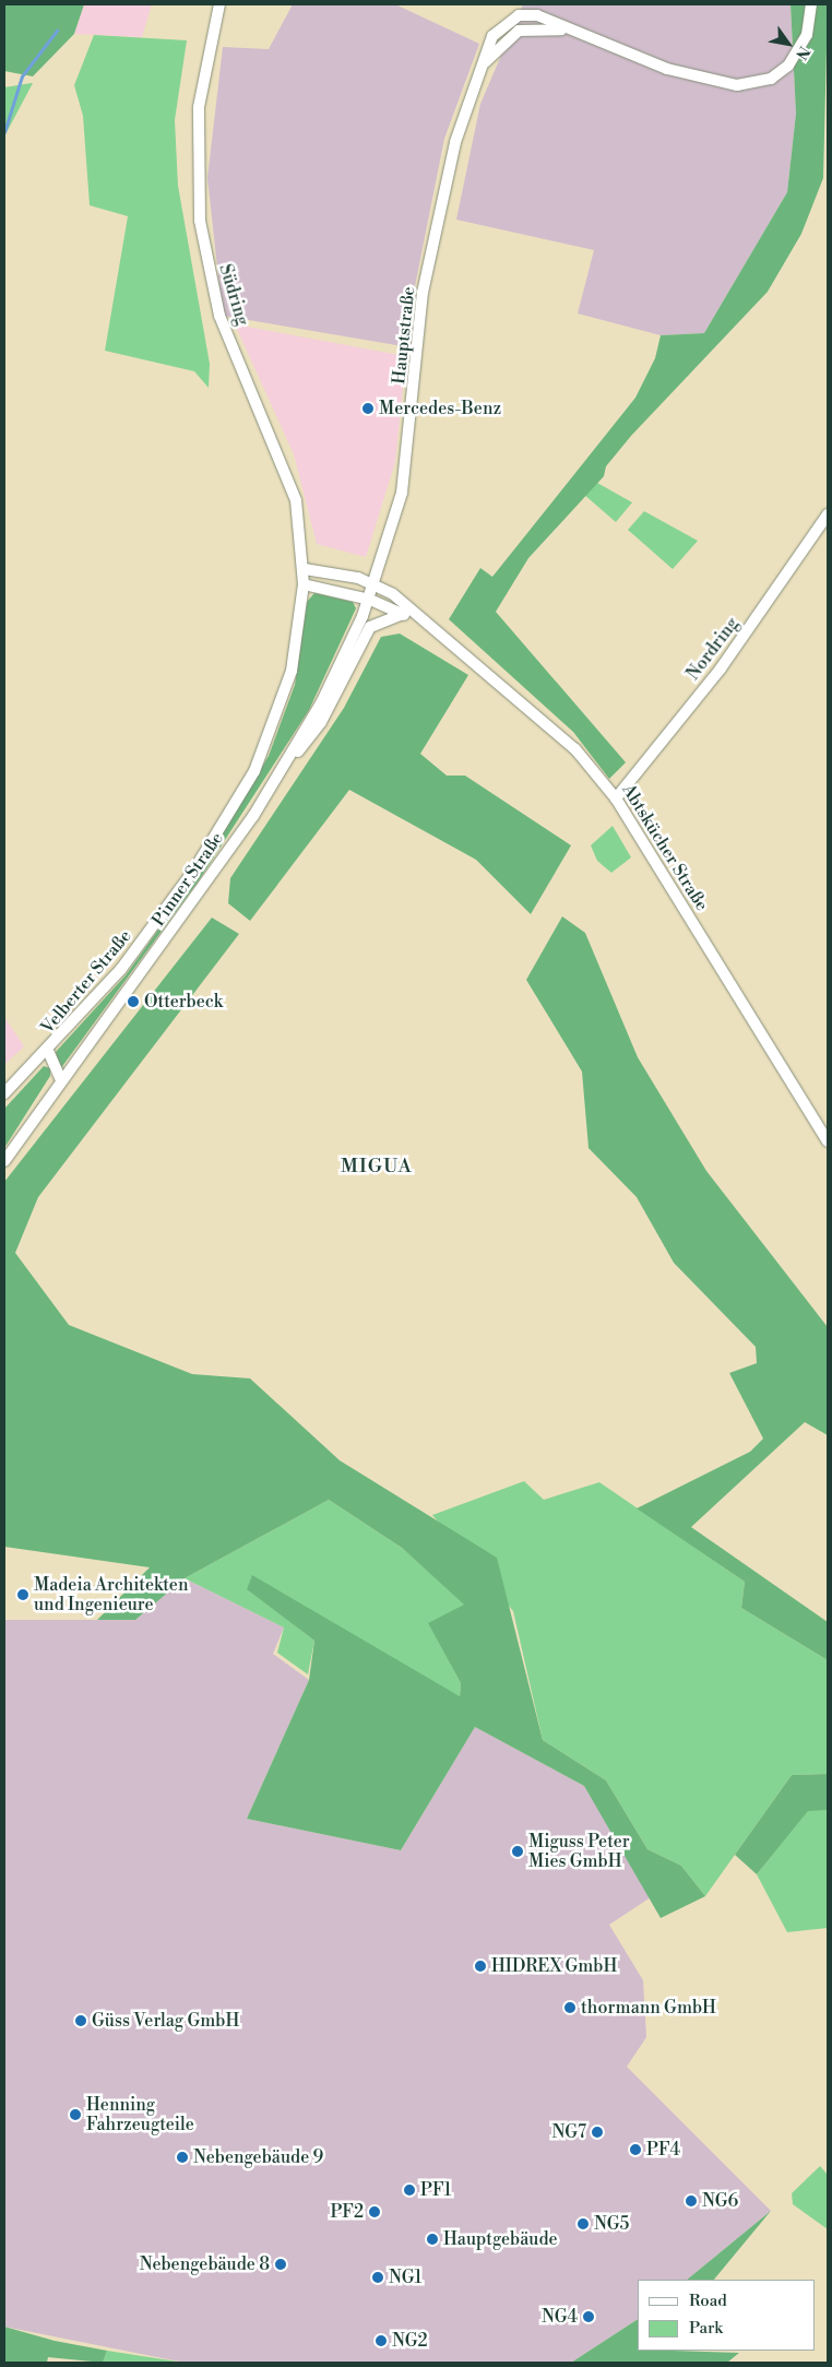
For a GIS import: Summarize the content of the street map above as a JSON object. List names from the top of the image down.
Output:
{
  "streets": {
    "street": [
      "Südring",
      "Hauptstraße",
      "Nordring",
      "Abtskücher Straße",
      "Pinner Straße",
      "Velberter Straße"
    ]
  },
  "crossings": [
    ["Südring", "Abtskücher Straße"],
    ["Südring", "Velberter Straße"],
    ["Hauptstraße", "Abtskücher Straße"],
    ["Hauptstraße", "Pinner Straße"],
    ["Nordring", "Abtskücher Straße"],
    ["Abtskücher Straße", "Pinner Straße"],
    ["Abtskücher Straße", "Velberter Straße"]
  ],
  "districts": ["MIGUA"],
  "places": [
    "Mercedes-Benz",
    "Otterbeck",
    "Madeia Architekten und Ingenieure",
    "Miguss Peter Mies GmbH",
    "HIDREX GmbH",
    "thormann GmbH",
    "Güss Verlag GmbH",
    "Henning Fahrzeugteile",
    "NG7",
    "PF4",
    "Nebengebäude 9",
    "PF1",
    "NG6",
    "PF2",
    "NG5",
    "Hauptgebäude",
    "Nebengebäude 8",
    "NG1",
    "NG4",
    "NG2"
  ],
  "legend": ["Road", "Park"],
  "north": "bottom right"
}
